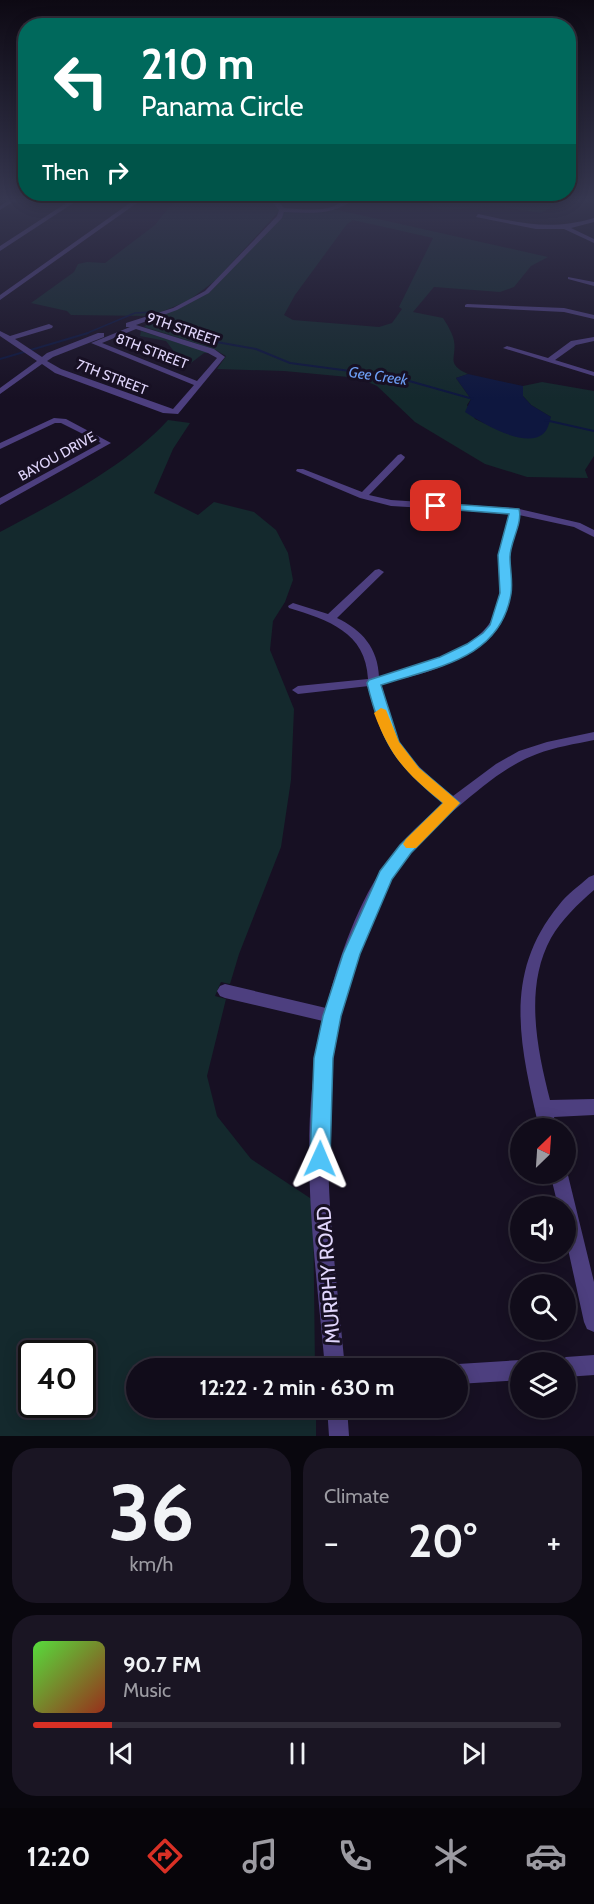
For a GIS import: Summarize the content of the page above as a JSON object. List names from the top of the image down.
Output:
{
  "streets": {
    "street": [
      "9TH STREET",
      "8TH STREET",
      "7TH STREET",
      "BAYOU DRIVE",
      "MURPHY ROAD"
    ]
  },
  "crossings": [
    ["9TH STREET", "8TH STREET"],
    ["9TH STREET", "7TH STREET"],
    ["8TH STREET", "7TH STREET"]
  ],
  "water": ["Gee Creek"],
  "north": "top right",
  "page": {
    "turn": ["210 m", "Panama Circle"],
    "then": "Then",
    "limit": "40",
    "trip": "12:22 · 2 min · 630 m",
    "tile": [
      ["36", "km/h"],
      "Climate"
    ],
    "heat": ["−", "20°", "+"],
    "song": ["90.7 FM", "Music"],
    "tabs": "12:20"
  }
}
